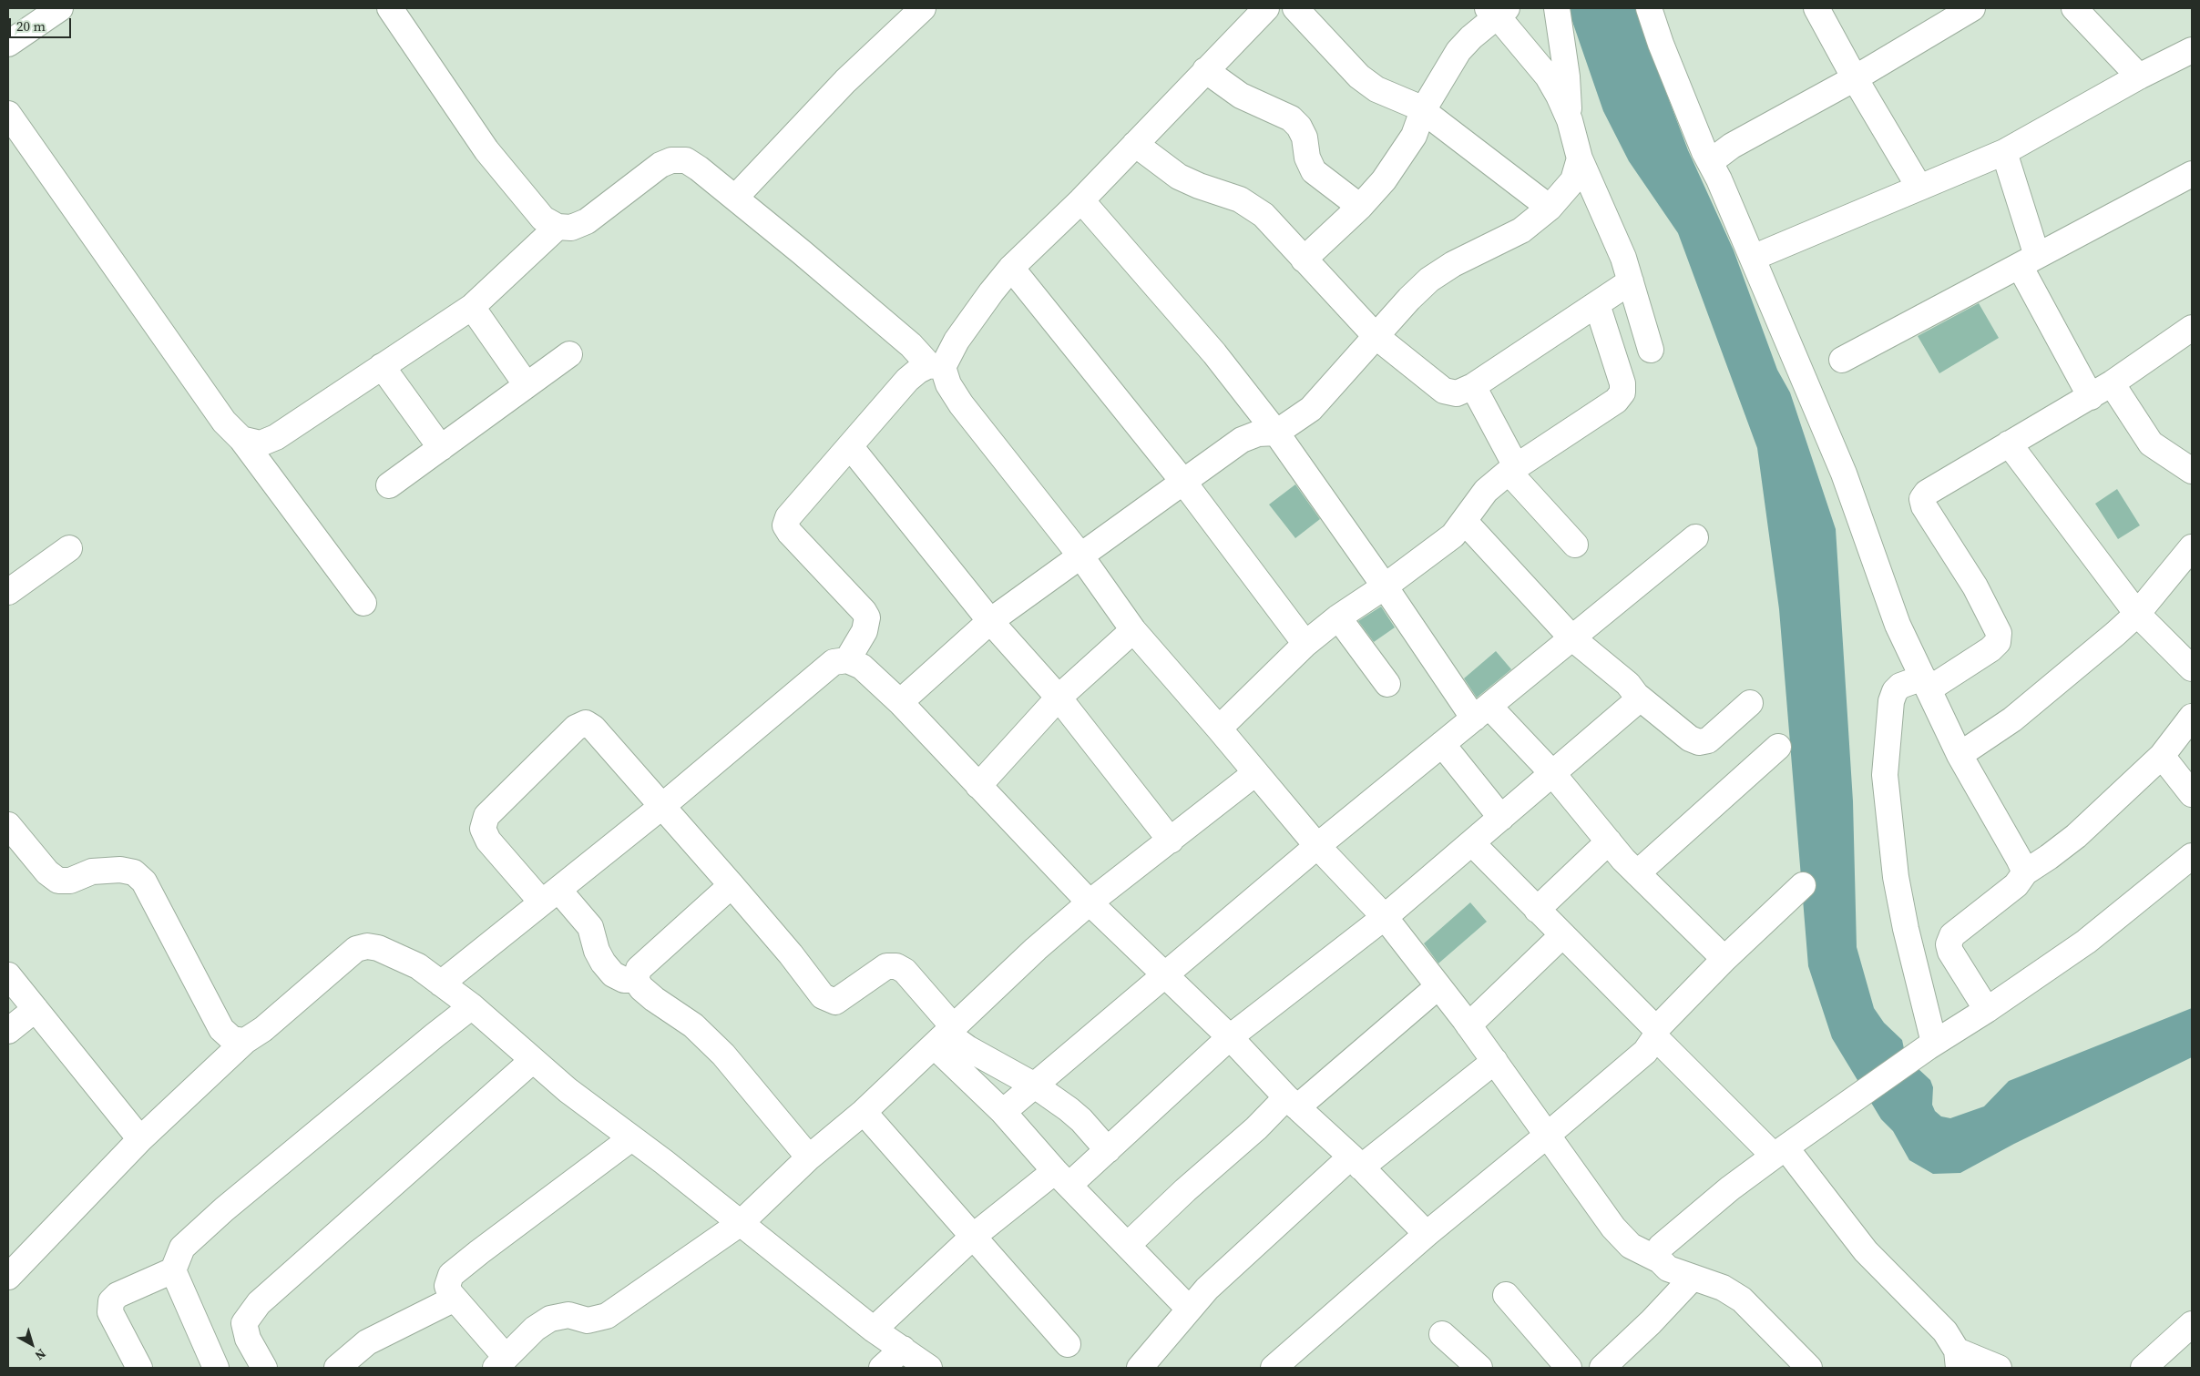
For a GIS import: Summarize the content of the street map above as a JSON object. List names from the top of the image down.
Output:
{
  "scale_bar": "20 m",
  "north": "bottom right"
}
